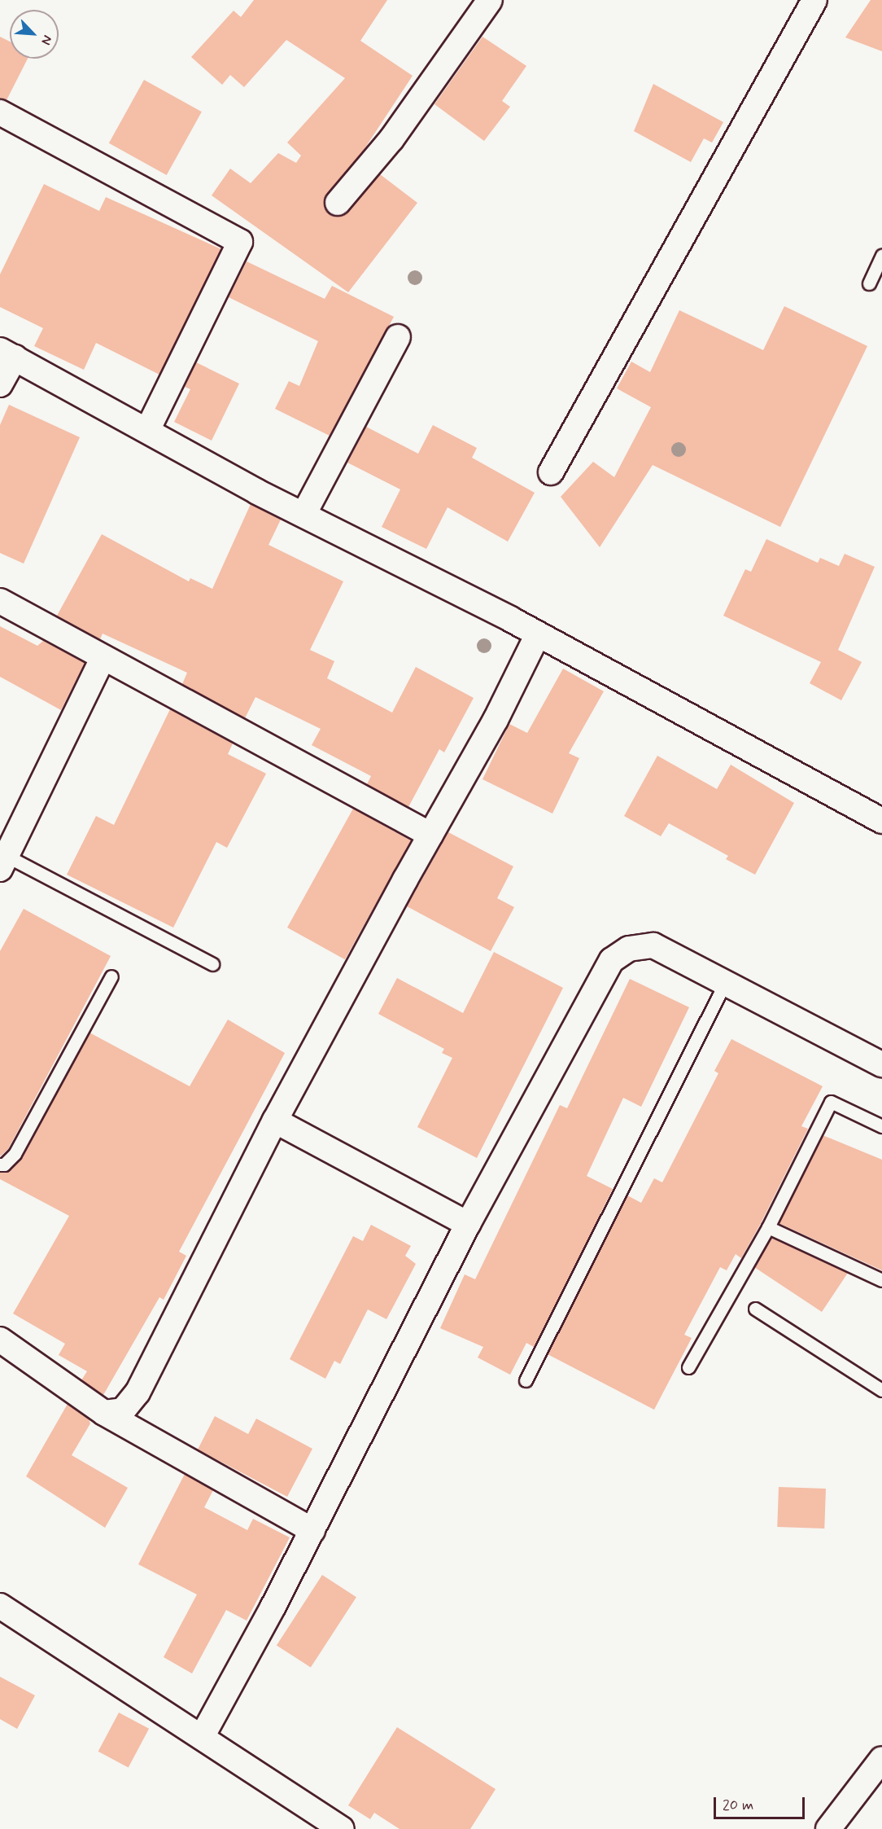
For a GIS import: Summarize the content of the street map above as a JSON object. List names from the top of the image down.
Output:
{
  "scale_bar": "20 m",
  "north": "bottom right"
}
